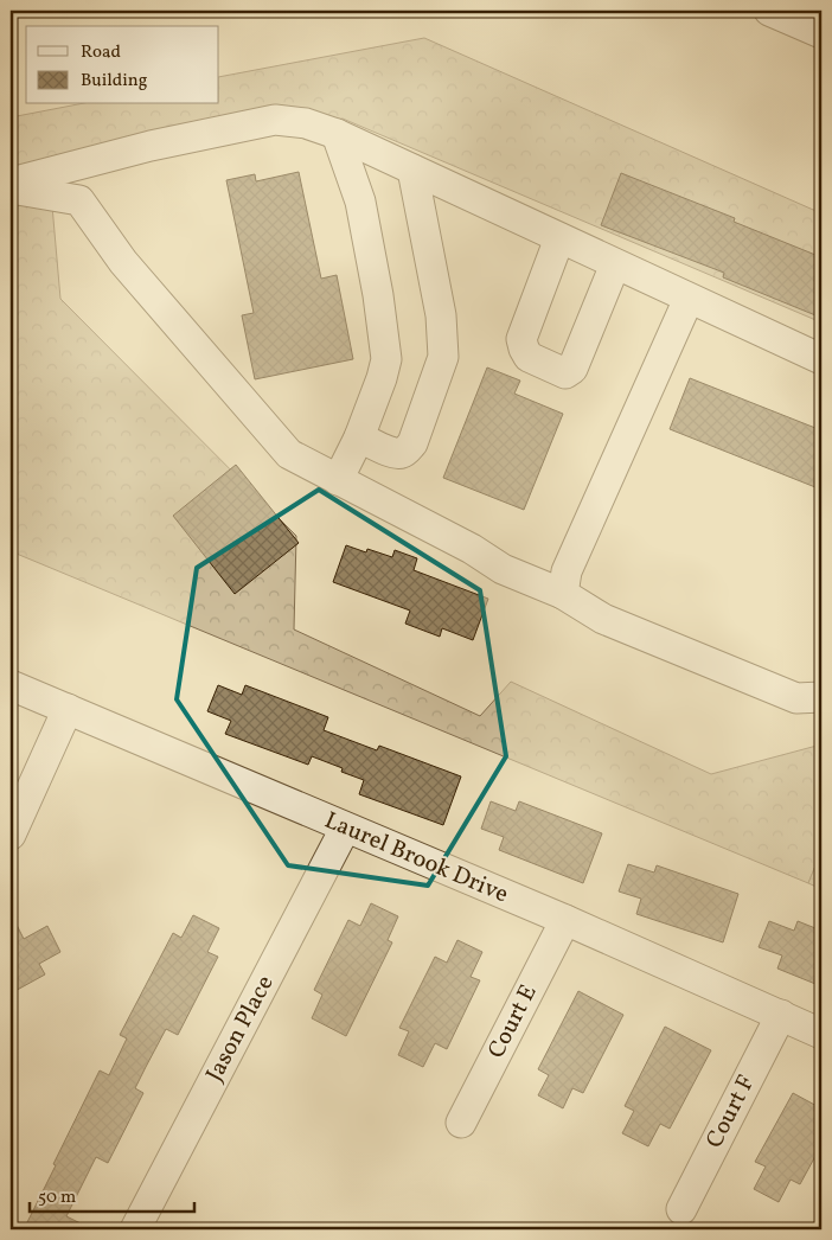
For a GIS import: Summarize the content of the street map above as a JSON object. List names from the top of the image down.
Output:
{
  "streets": {
    "street": [
      "Laurel Brook Drive",
      "Court E",
      "Jason Place",
      "Court F"
    ]
  },
  "crossings": [
    ["Laurel Brook Drive", "Court E"],
    ["Laurel Brook Drive", "Jason Place"],
    ["Laurel Brook Drive", "Court F"]
  ],
  "legend": ["Road", "Building"],
  "scale_bar": "50 m"
}
